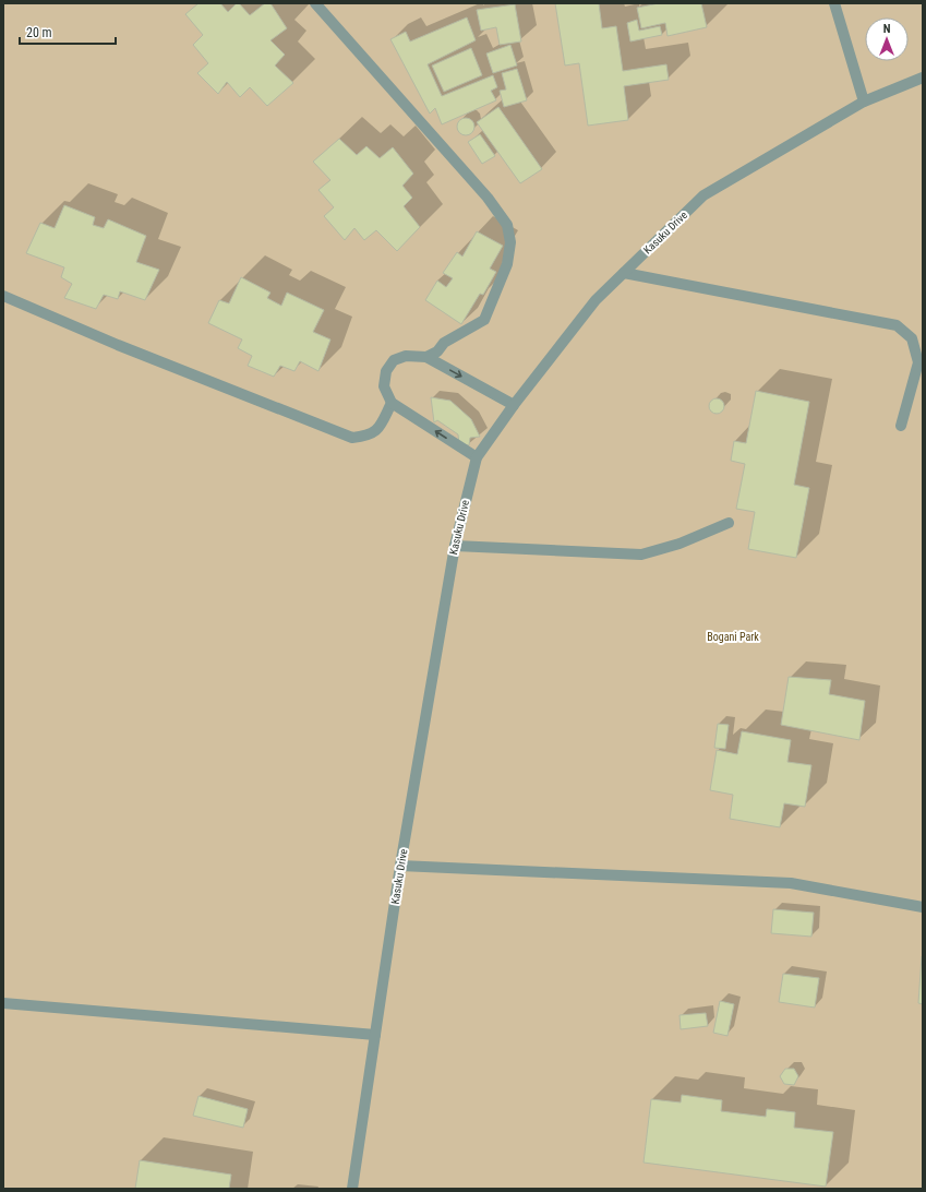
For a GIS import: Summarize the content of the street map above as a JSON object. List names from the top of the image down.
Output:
{
  "streets": {
    "street": ["Kasuku Drive"]
  },
  "parks": ["Bogani Park"],
  "scale_bar": "20 m",
  "north": "top"
}
